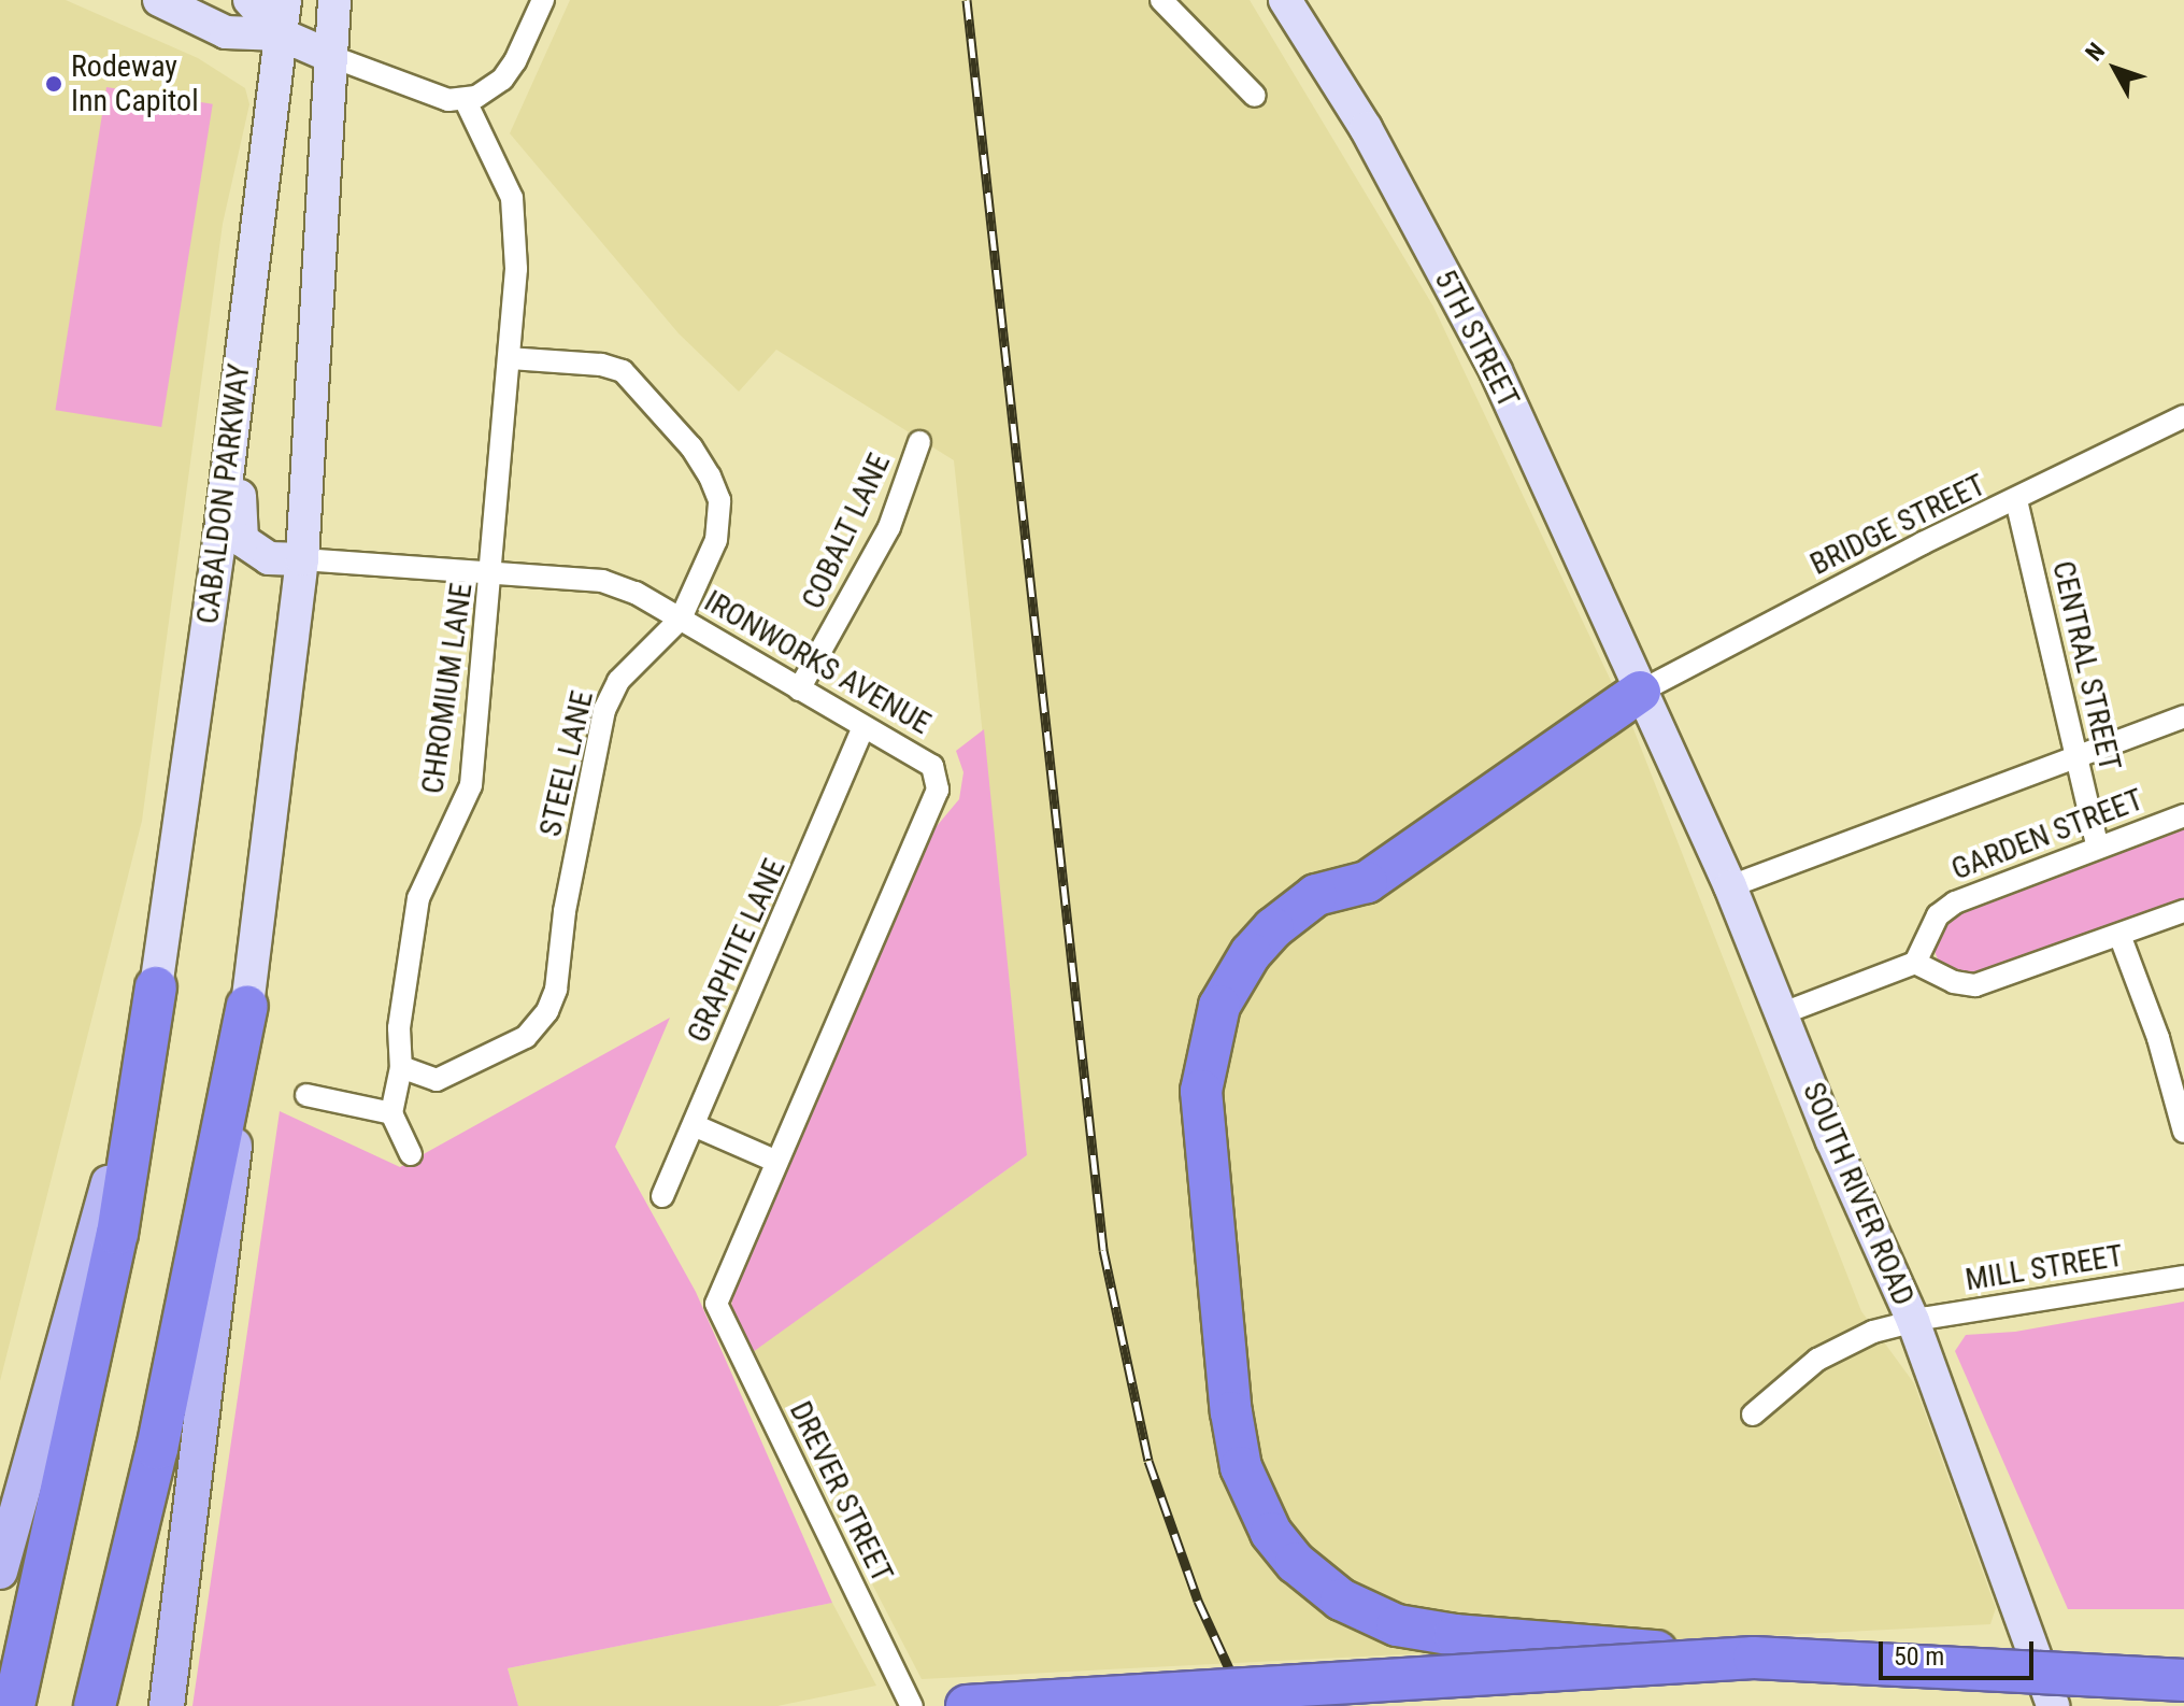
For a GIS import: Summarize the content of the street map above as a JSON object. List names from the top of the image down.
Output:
{
  "streets": {
    "main road": ["5TH STREET", "CABALDON PARKWAY", "SOUTH RIVER ROAD"],
    "street": [
      "BRIDGE STREET",
      "COBALT LANE",
      "IRONWORKS AVENUE",
      "CENTRAL STREET",
      "CHROMIUM LANE",
      "STEEL LANE",
      "GARDEN STREET",
      "GRAPHITE LANE",
      "MILL STREET",
      "DREVER STREET"
    ]
  },
  "crossings": [
    ["5TH STREET", "BRIDGE STREET"],
    ["5TH STREET", "SOUTH RIVER ROAD"],
    ["BRIDGE STREET", "CENTRAL STREET"],
    ["BRIDGE STREET", "SOUTH RIVER ROAD"],
    ["COBALT LANE", "IRONWORKS AVENUE"],
    ["IRONWORKS AVENUE", "CHROMIUM LANE"],
    ["IRONWORKS AVENUE", "STEEL LANE"],
    ["IRONWORKS AVENUE", "GRAPHITE LANE"],
    ["IRONWORKS AVENUE", "DREVER STREET"],
    ["CENTRAL STREET", "GARDEN STREET"],
    ["CHROMIUM LANE", "STEEL LANE"],
    ["SOUTH RIVER ROAD", "MILL STREET"]
  ],
  "places": ["Rodeway Inn Capitol"],
  "scale_bar": "50 m",
  "north": "top left"
}
